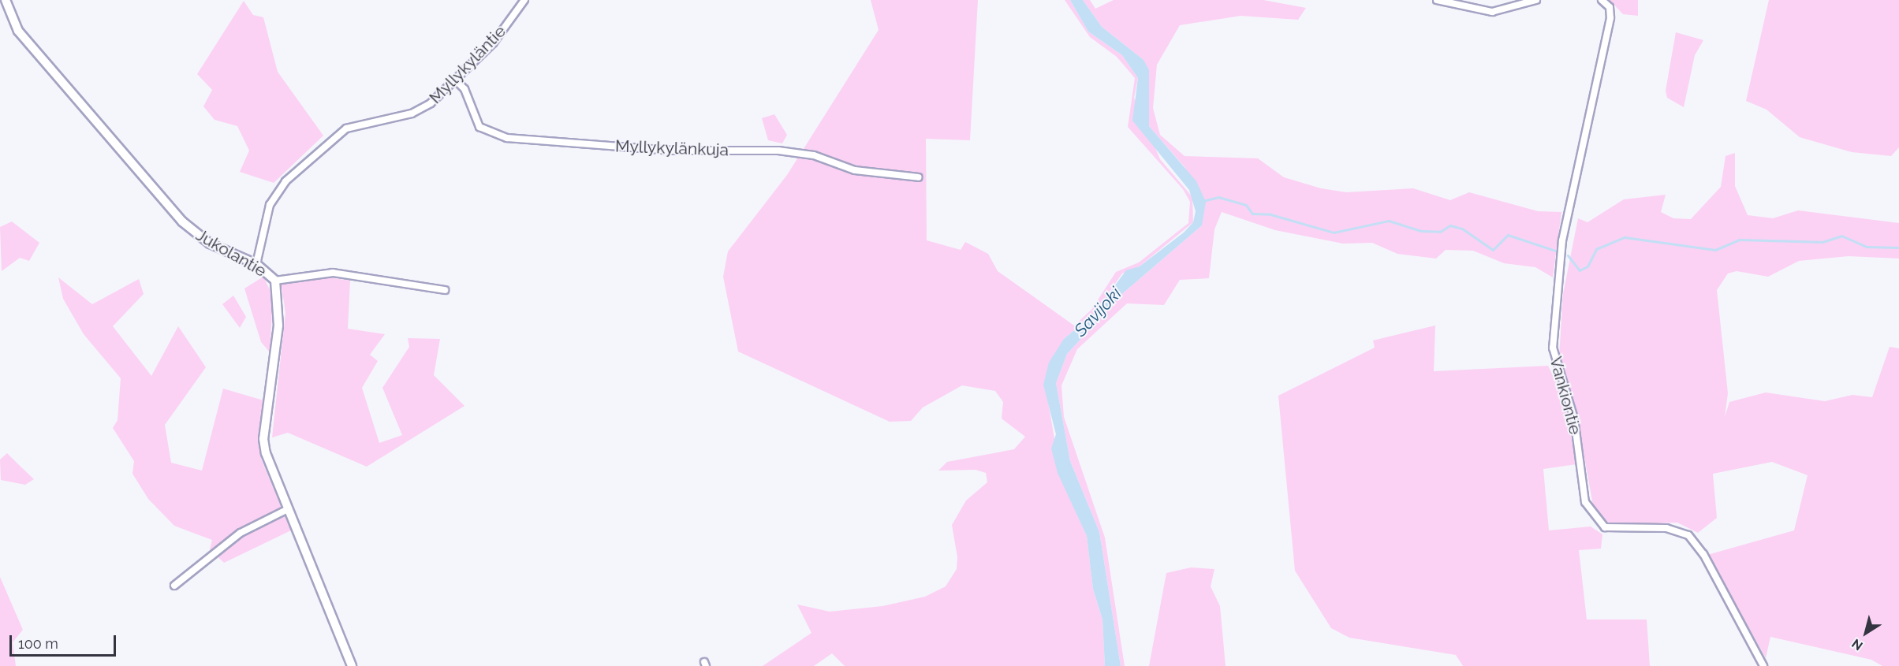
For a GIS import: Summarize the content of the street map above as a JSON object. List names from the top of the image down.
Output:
{
  "streets": {
    "street": [
      "Myllykyläntie",
      "Myllykylänkuja",
      "Jukolantie",
      "Vankiontie"
    ]
  },
  "crossings": [
    ["Myllykyläntie", "Myllykylänkuja"],
    ["Myllykyläntie", "Jukolantie"]
  ],
  "water": ["Savijoki"],
  "scale_bar": "100 m",
  "north": "bottom left"
}
